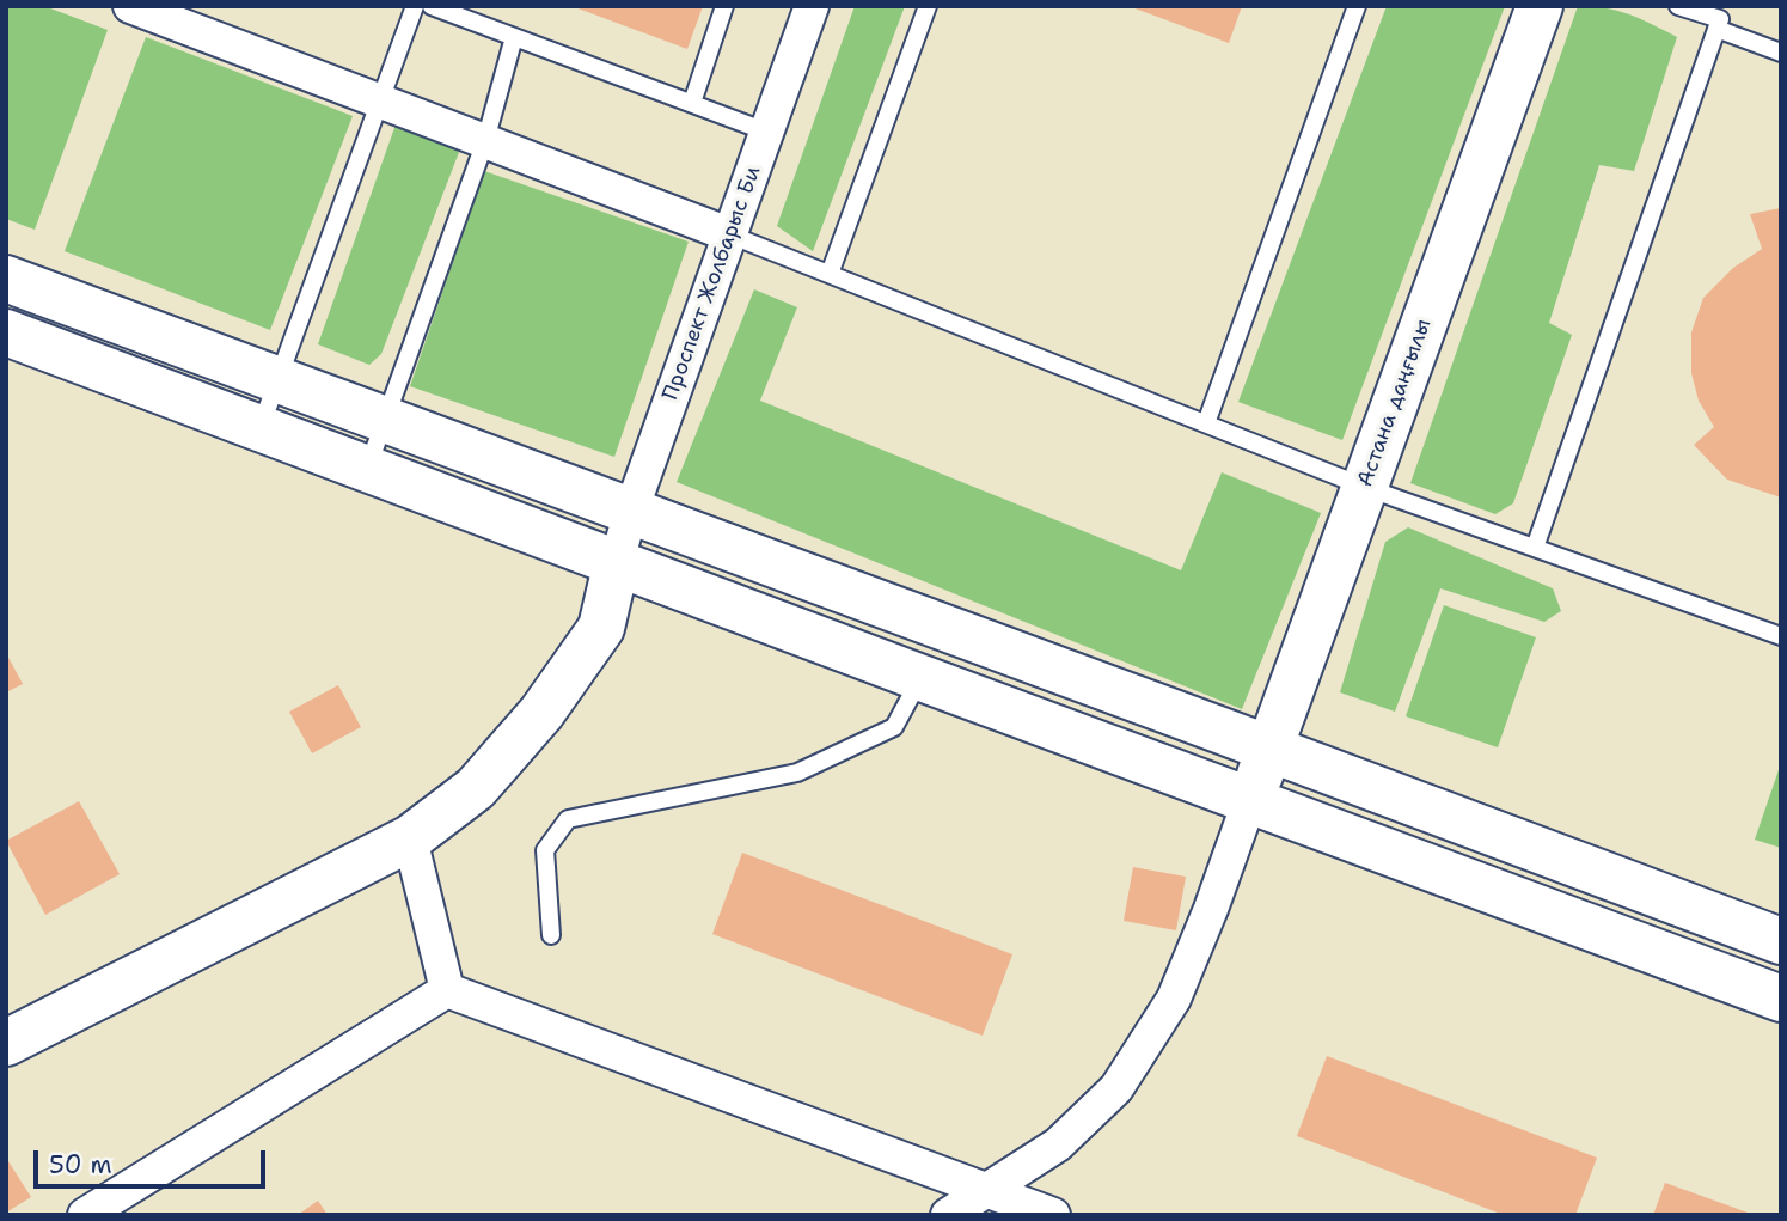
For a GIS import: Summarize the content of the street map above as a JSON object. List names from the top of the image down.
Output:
{
  "streets": {
    "main road": ["Астана даңғылы"],
    "street": ["Проспект Жолбарыс Би"]
  },
  "scale_bar": "50 m"
}
